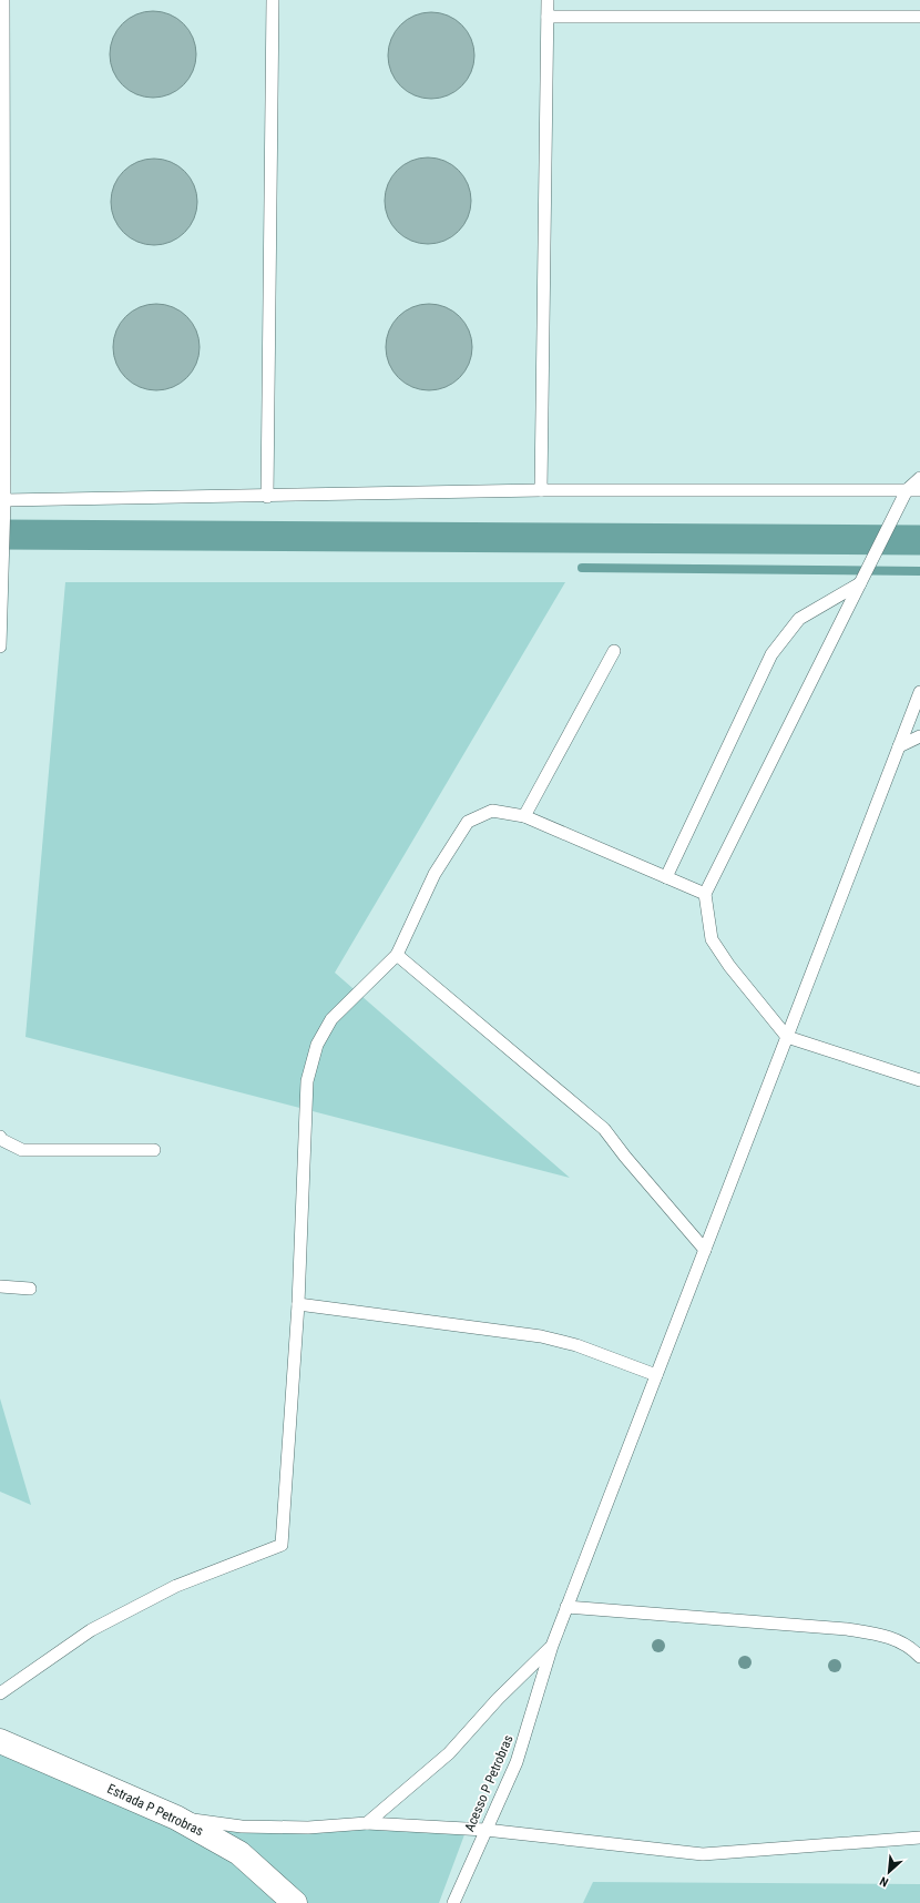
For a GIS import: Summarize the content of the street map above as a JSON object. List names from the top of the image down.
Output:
{
  "streets": {
    "main road": ["Estrada P Petrobras"],
    "lane": ["Acesso P Petrobras"]
  },
  "north": "bottom left"
}
